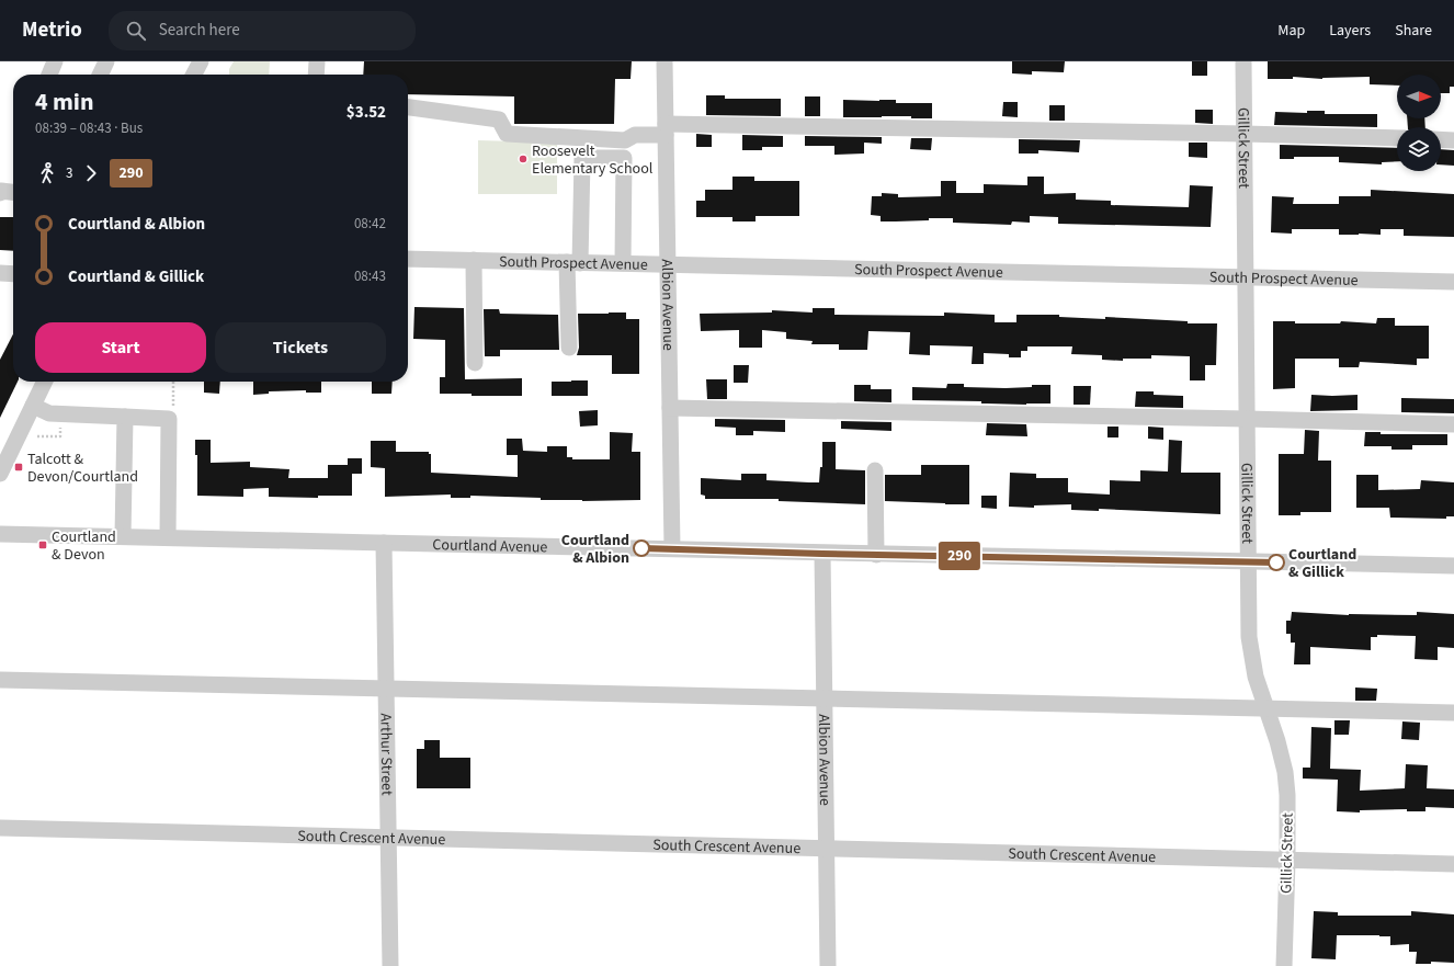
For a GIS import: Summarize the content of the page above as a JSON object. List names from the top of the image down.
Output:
{
  "streets": {
    "street": [
      "Gillick Street",
      "South Prospect Avenue",
      "Albion Avenue",
      "Courtland Avenue",
      "Arthur Street",
      "South Crescent Avenue"
    ]
  },
  "crossings": [
    ["Gillick Street", "South Prospect Avenue"],
    ["Gillick Street", "Courtland Avenue"],
    ["Gillick Street", "South Crescent Avenue"],
    ["South Prospect Avenue", "Albion Avenue"],
    ["Albion Avenue", "Courtland Avenue"],
    ["Albion Avenue", "South Crescent Avenue"],
    ["Courtland Avenue", "Arthur Street"],
    ["Arthur Street", "South Crescent Avenue"]
  ],
  "places": {
    "other": ["Roosevelt Elementary School", "Courtland & Albion", "Courtland & Gillick"],
    "transit": ["Talcott & Devon/Courtland", "Courtland & Devon"]
  },
  "lines": ["bus line 290"],
  "north": "right",
  "page": {
    "header": "Metrio",
    "search": "Search here",
    "nav": ["Map", "Layers", "Share"],
    "on_map": "290",
    "heading": ["4 min", "08:39 – 08:43 · Bus", "$3.52"],
    "legs": ["3", "290"],
    "list": [
      {
        "name": "Courtland & Albion",
        "value": "08:42"
      },
      {
        "name": "Courtland & Gillick",
        "value": "08:43"
      }
    ],
    "buttons": ["Start", "Tickets"]
  }
}
